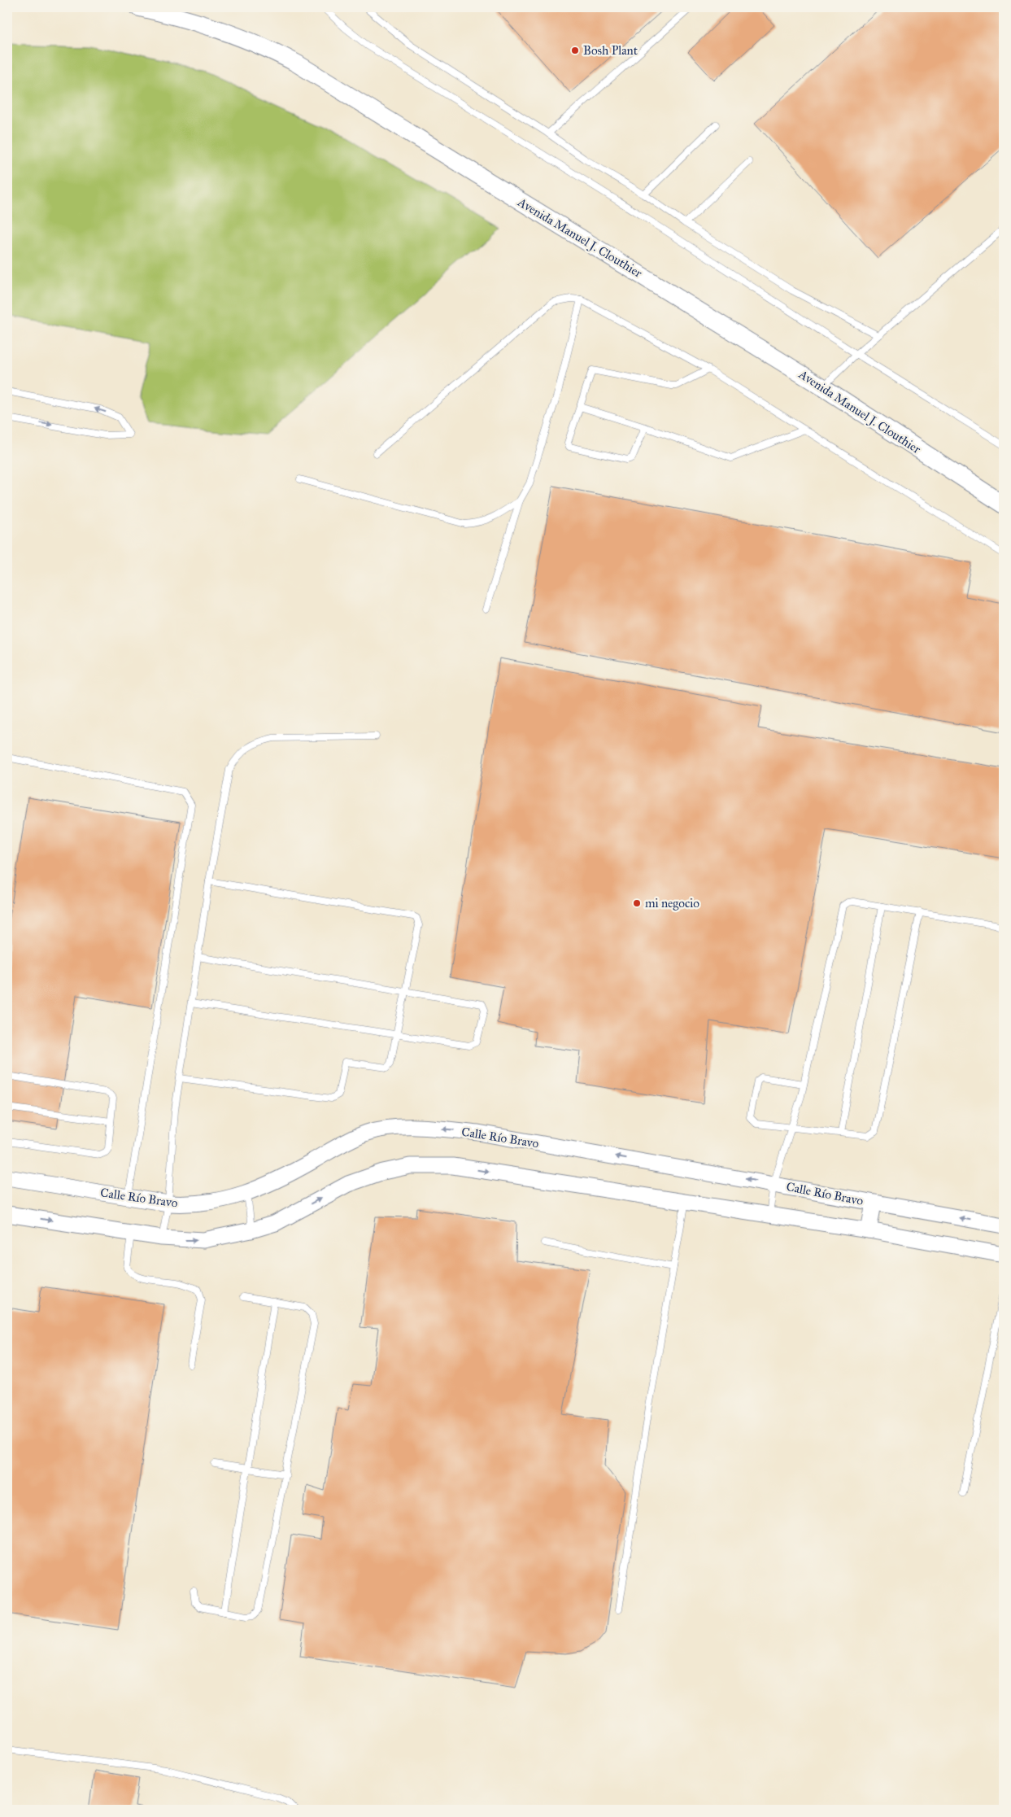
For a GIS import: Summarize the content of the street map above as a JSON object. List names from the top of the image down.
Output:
{
  "streets": {
    "main road": ["Avenida Manuel J. Clouthier"],
    "street": ["Calle Río Bravo"]
  },
  "places": ["Bosh Plant", "mi negocio"]
}
